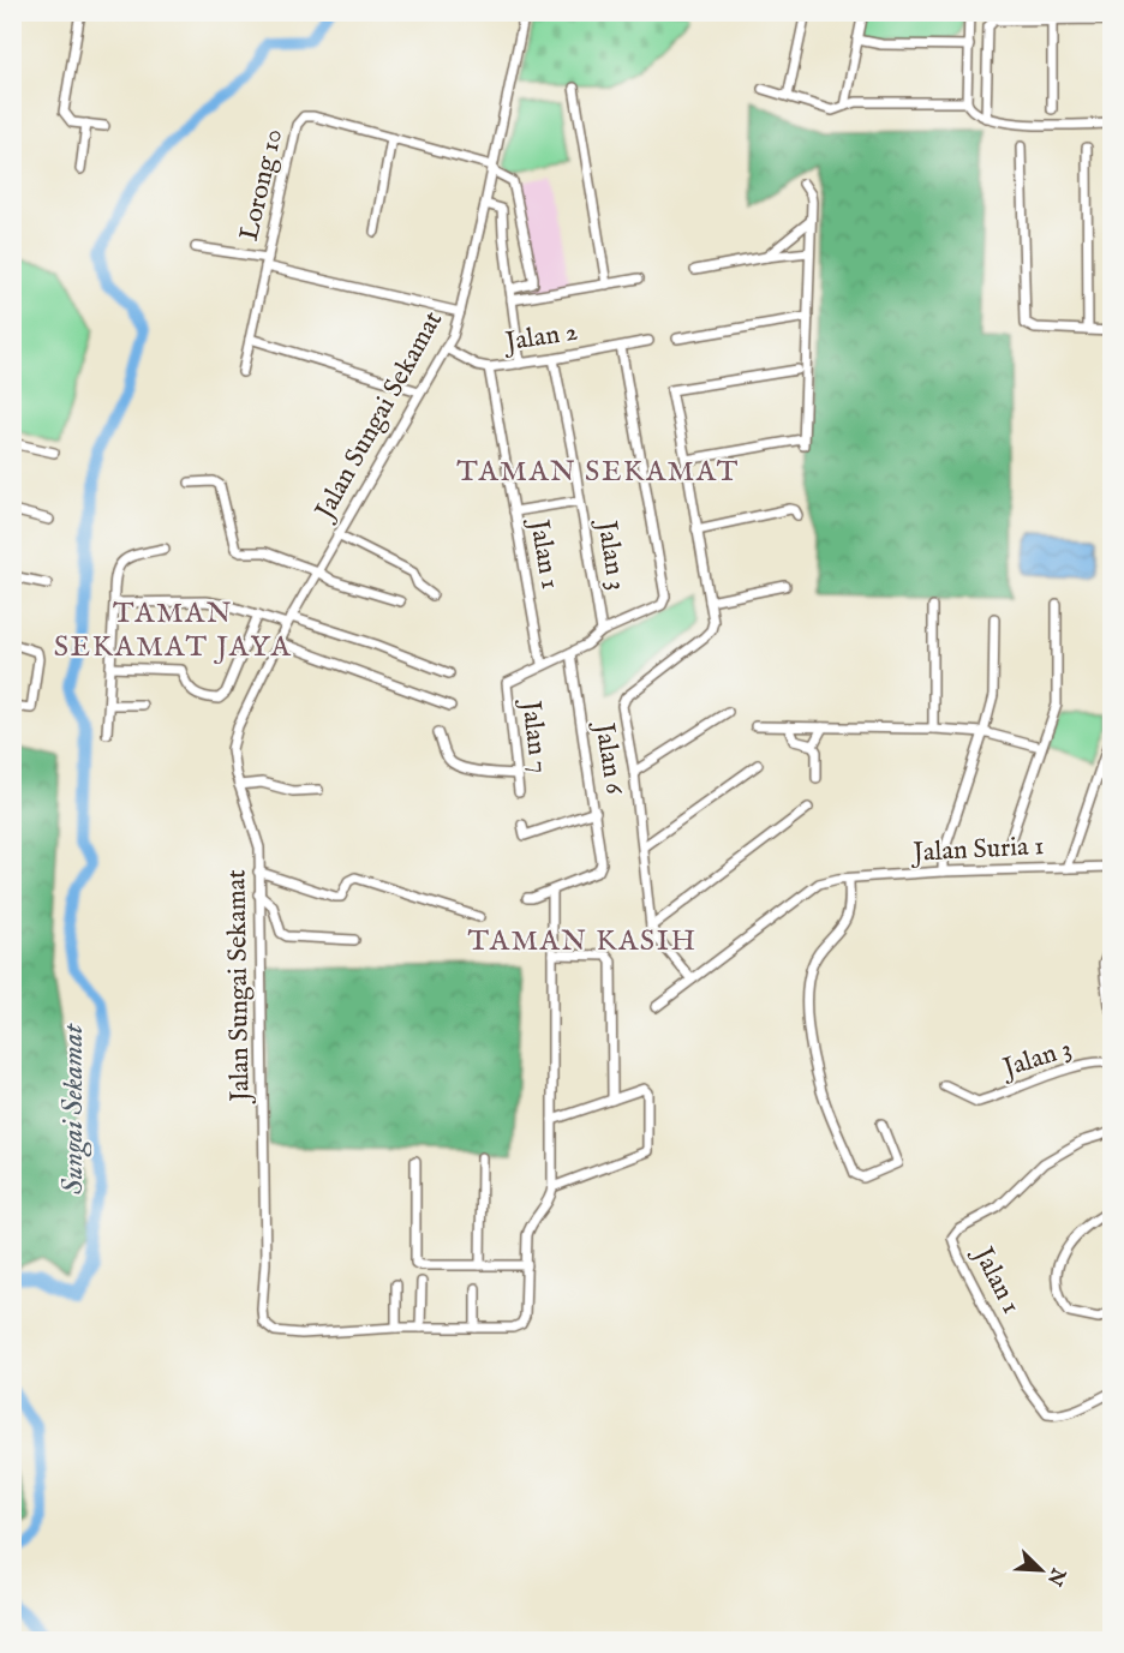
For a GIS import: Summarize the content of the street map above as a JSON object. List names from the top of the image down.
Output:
{
  "streets": {
    "street": [
      "Lorong 10",
      "Jalan 2",
      "Jalan Sungai Sekamat",
      "Jalan 1",
      "Jalan 3",
      "Jalan 7",
      "Jalan 6",
      "Jalan Suria 1"
    ]
  },
  "crossings": [
    ["Lorong 10", "Jalan Sungai Sekamat"],
    ["Jalan 2", "Jalan Sungai Sekamat"],
    ["Jalan 2", "Jalan 1"],
    ["Jalan 2", "Jalan 3"],
    ["Jalan Sungai Sekamat", "Jalan 6"],
    ["Jalan 1", "Jalan 7"]
  ],
  "districts": ["TAMAN SEKAMAT", "TAMAN SEKAMAT JAYA", "TAMAN KASIH"],
  "water": ["Sungai Sekamat"],
  "north": "bottom right"
}
